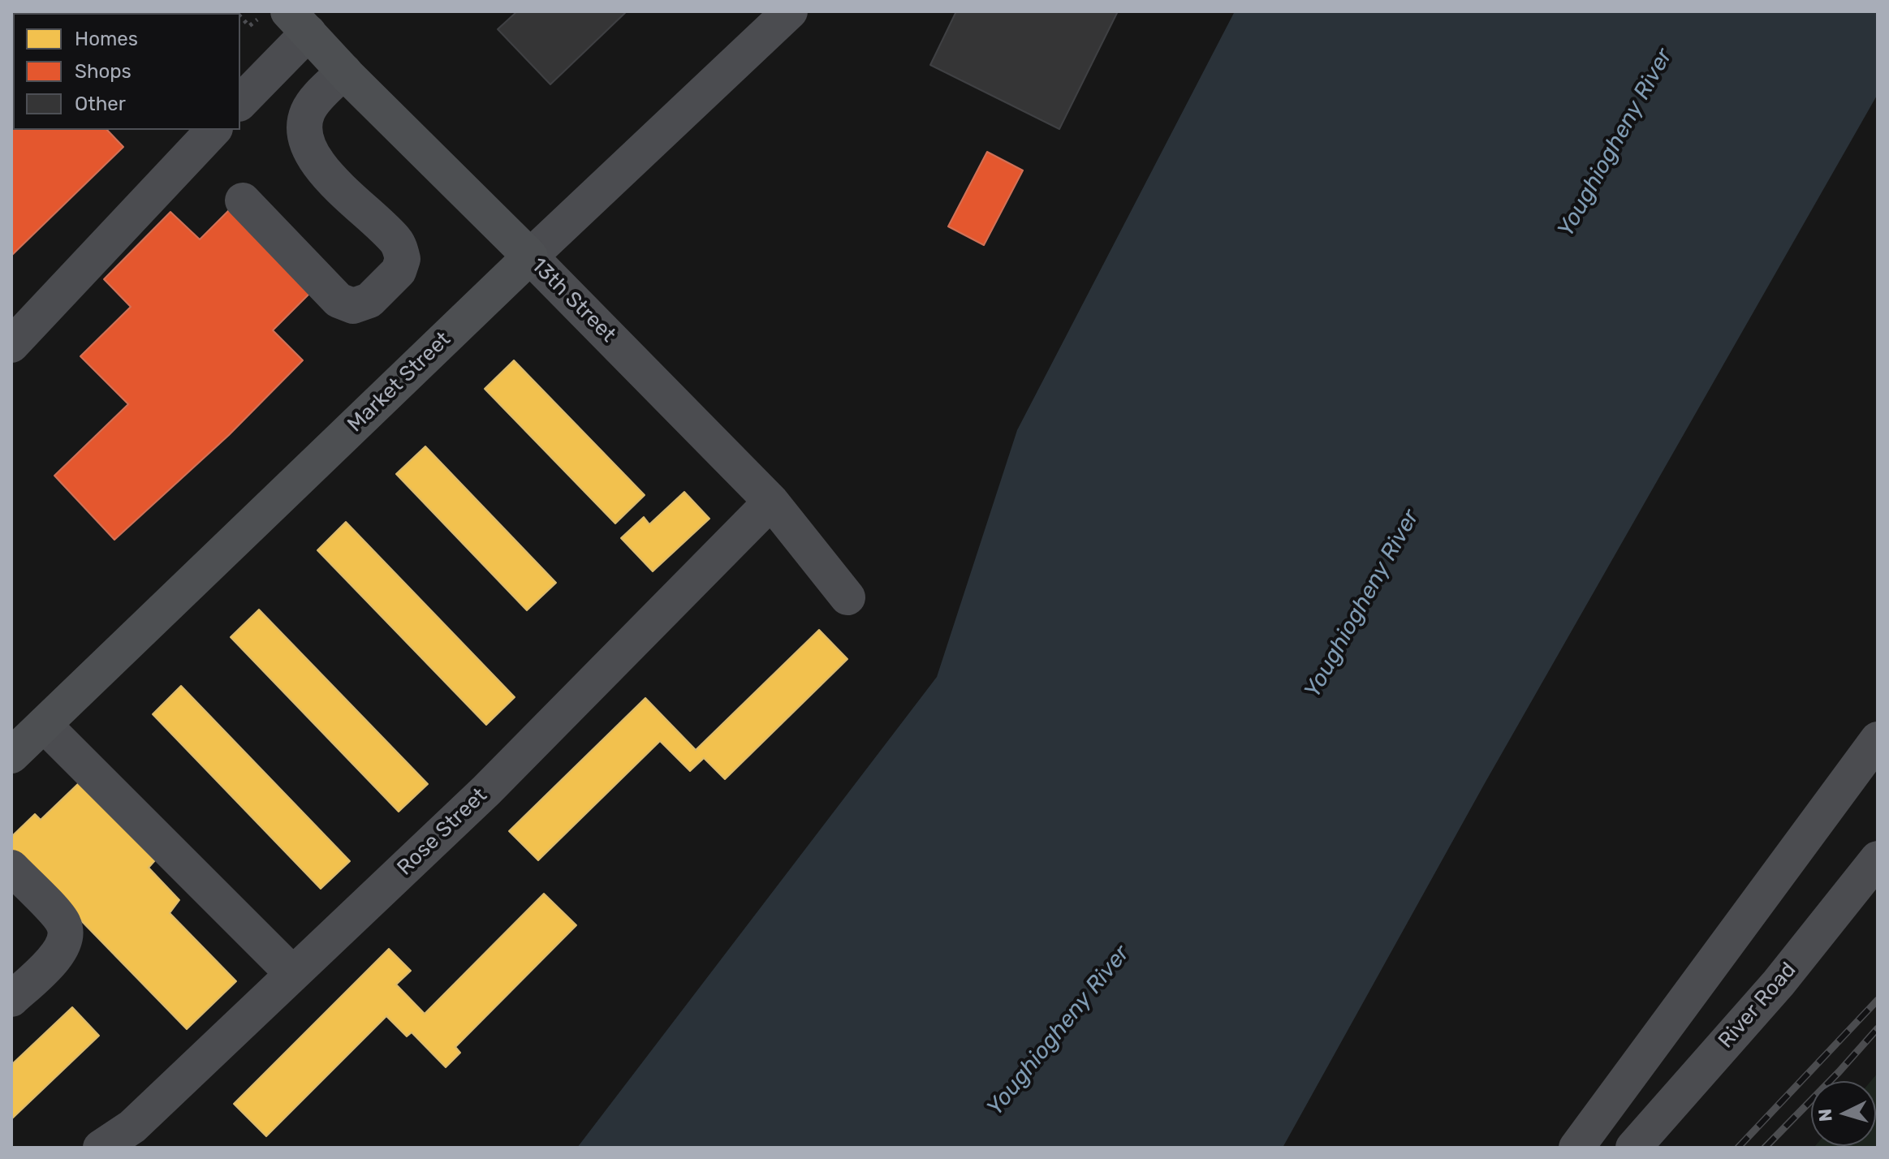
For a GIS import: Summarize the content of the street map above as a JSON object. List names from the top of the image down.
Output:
{
  "streets": {
    "main road": ["13th Street", "Market Street"],
    "street": ["Rose Street", "River Road"]
  },
  "crossings": [
    ["13th Street", "Market Street"],
    ["13th Street", "Rose Street"]
  ],
  "water": ["Youghiogheny River"],
  "legend": ["Homes", "Shops", "Other"],
  "north": "left"
}
